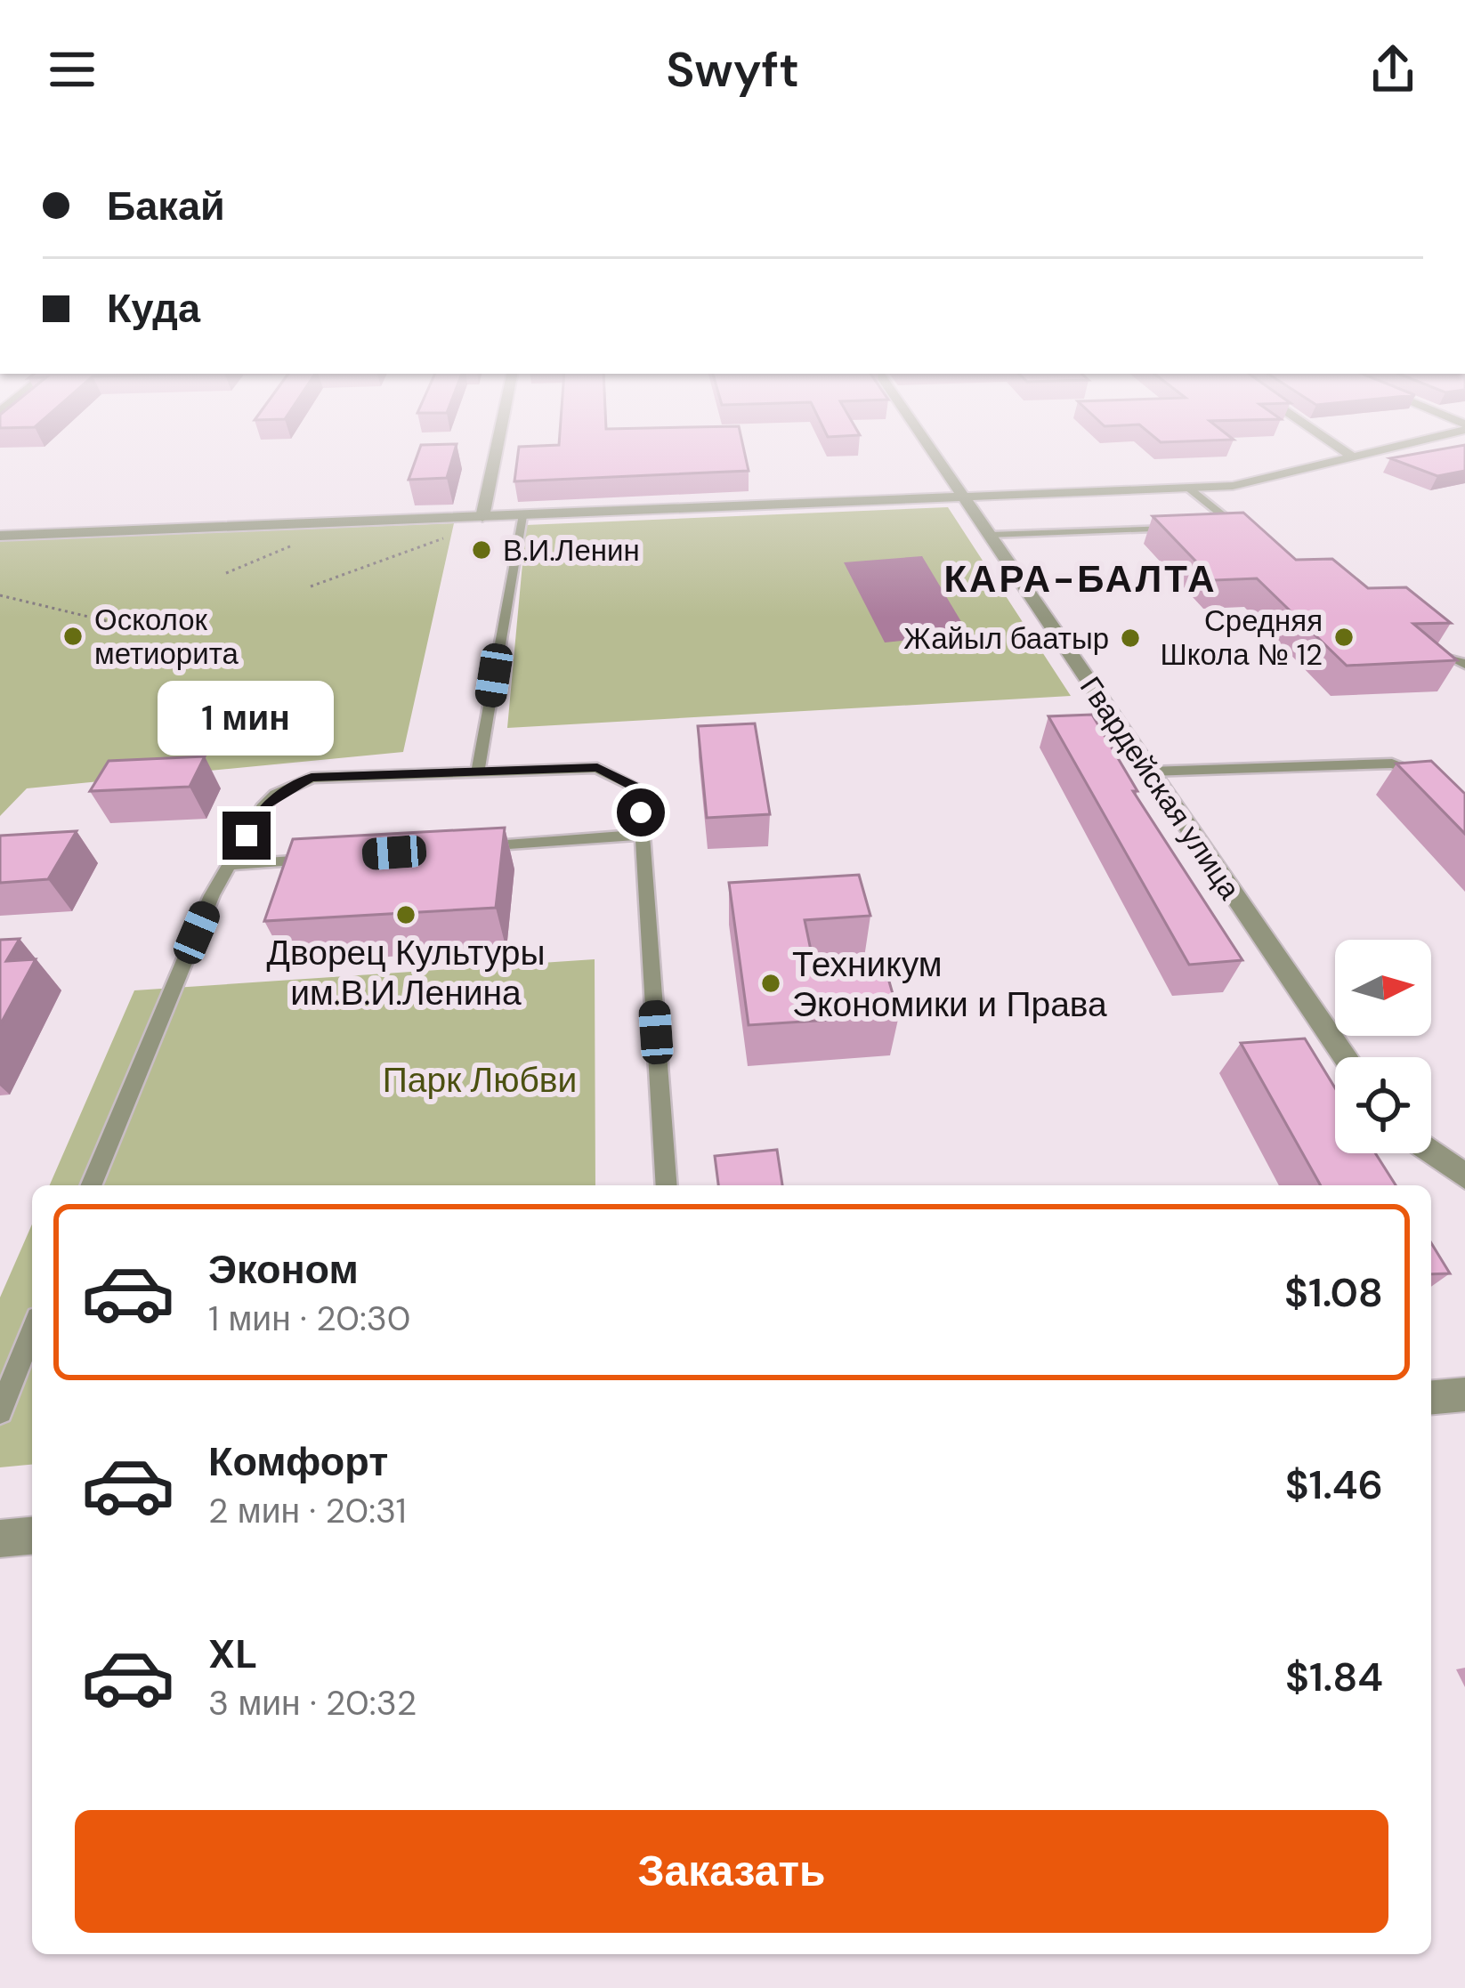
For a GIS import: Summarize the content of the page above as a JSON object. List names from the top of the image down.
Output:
{
  "streets": {
    "street": ["Гвардейская улица"]
  },
  "districts": ["КАРА-БАЛТА"],
  "parks": ["Парк Любви"],
  "places": [
    "В.И.Ленин",
    "Осколок метиорита",
    "Средняя Школа № 12",
    "Жайыл баатыр",
    "Дворец Культуры им.В.И.Ленина",
    "Техникум Экономики и Права"
  ],
  "north": "right",
  "page": {
    "header": "Swyft",
    "banner": ["Бакай", "Куда"],
    "bubble": "1 мин",
    "list": [
      {
        "name": "Эконом",
        "note": "1 мин · 20:30",
        "value": "$1.08"
      },
      {
        "name": "Комфорт",
        "note": "2 мин · 20:31",
        "value": "$1.46"
      },
      {
        "name": "XL",
        "note": "3 мин · 20:32",
        "value": "$1.84"
      }
    ],
    "buttons": "Заказать"
  }
}
